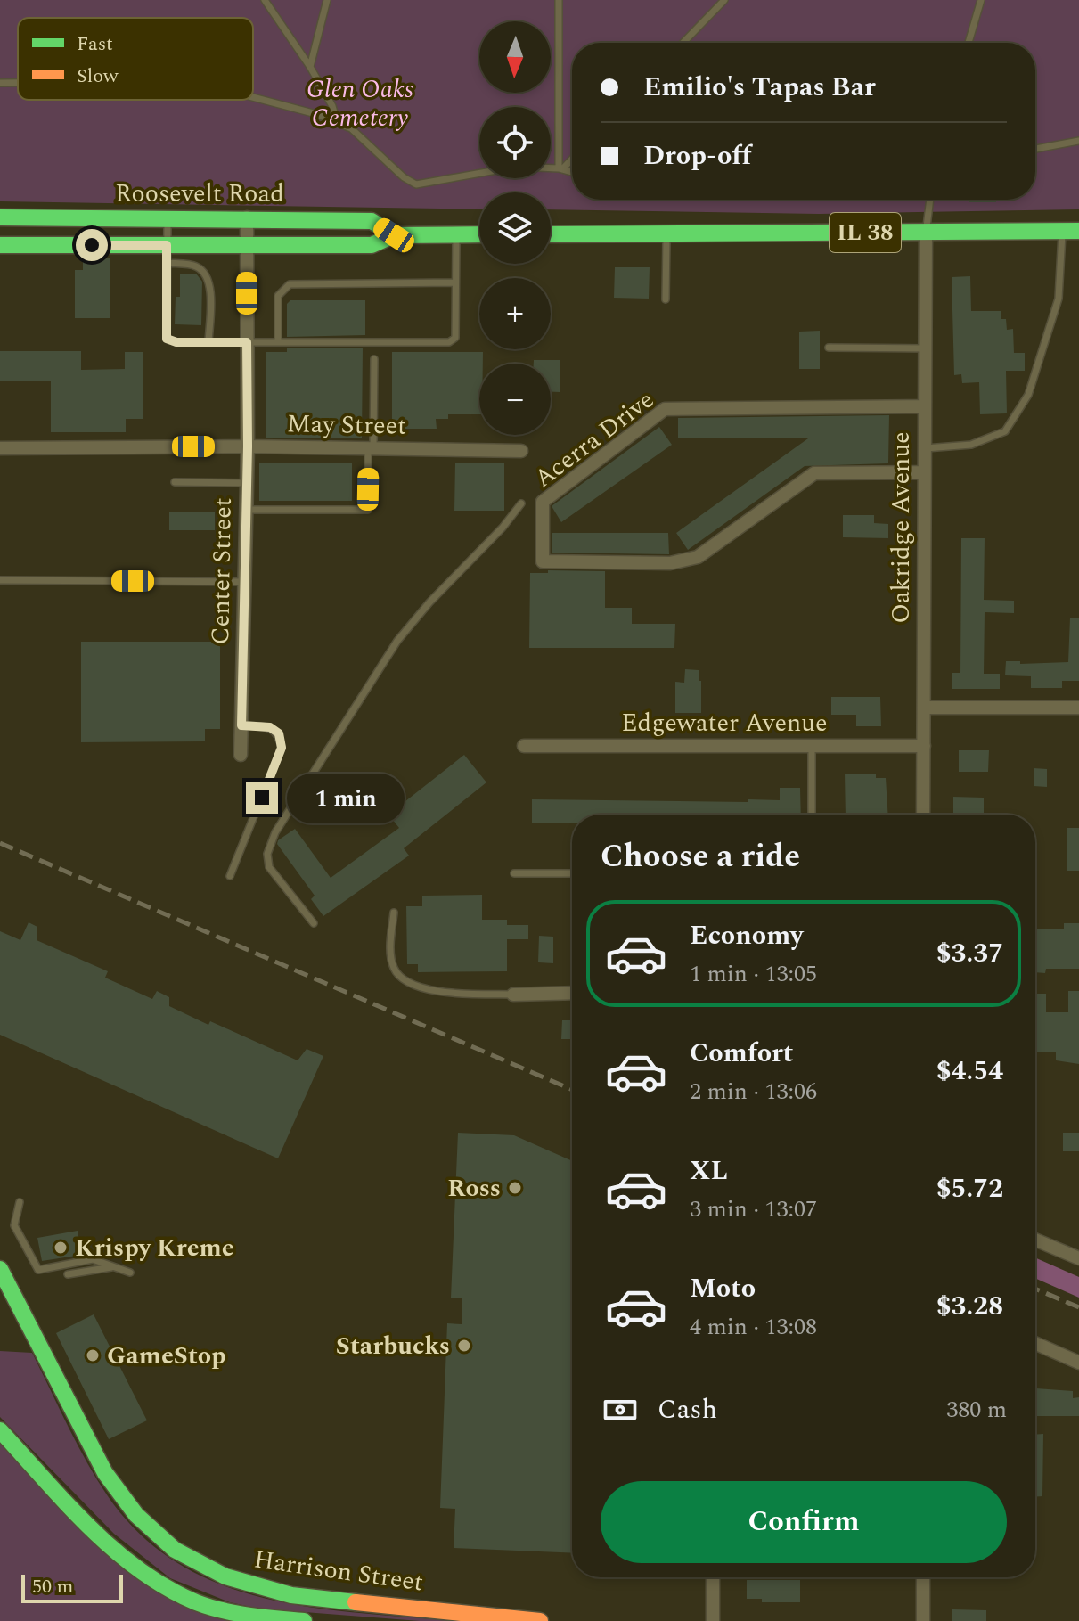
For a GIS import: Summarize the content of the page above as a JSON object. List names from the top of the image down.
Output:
{
  "streets": {
    "main road": ["Roosevelt Road", "IL 38", "Harrison Street"],
    "street": [
      "May Street",
      "Acerra Drive",
      "Oakridge Avenue",
      "Center Street",
      "Edgewater Avenue"
    ]
  },
  "crossings": [
    ["Roosevelt Road", "Center Street"],
    ["IL 38", "Oakridge Avenue"],
    ["May Street", "Center Street"],
    ["Acerra Drive", "Oakridge Avenue"],
    ["Oakridge Avenue", "Edgewater Avenue"]
  ],
  "parks": ["Glen Oaks Cemetery"],
  "places": [
    "Ross",
    "Krispy Kreme",
    "Starbucks",
    "GameStop"
  ],
  "legend": ["Fast", "Slow"],
  "scale_bar": "50 m",
  "north": "bottom",
  "page": {
    "map_buttons": ["+", "−"],
    "banner": ["Emilio's Tapas Bar", "Drop-off"],
    "bubble": "1 min",
    "heading": "Choose a ride",
    "list": [
      {
        "name": "Economy",
        "note": "1 min · 13:05",
        "value": "$3.37"
      },
      {
        "name": "Comfort",
        "note": "2 min · 13:06",
        "value": "$4.54"
      },
      {
        "name": "XL",
        "note": "3 min · 13:07",
        "value": "$5.72"
      },
      {
        "name": "Moto",
        "note": "4 min · 13:08",
        "value": "$3.28"
      }
    ],
    "pay": ["Cash", "380 m"],
    "buttons": "Confirm",
    "scale": "50 m"
  }
}
